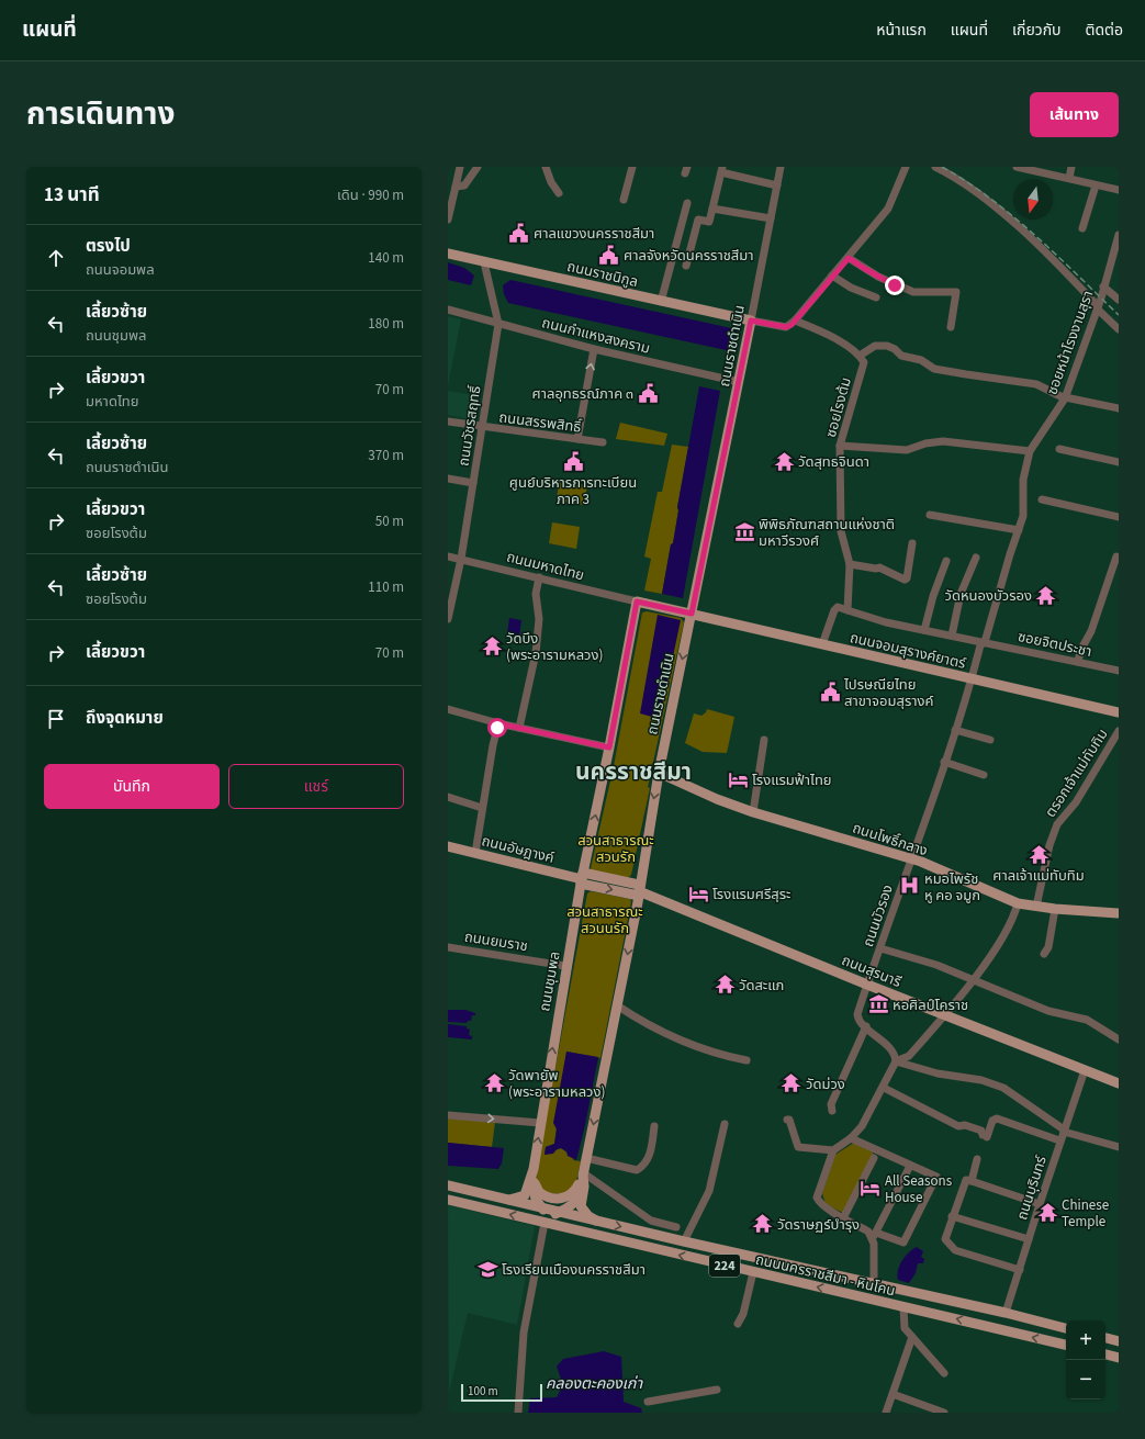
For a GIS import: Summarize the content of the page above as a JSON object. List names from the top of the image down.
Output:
{
  "streets": {
    "main road": [
      "ถนนราชนิกูล",
      "ถนนราชดำเนิน",
      "ถนนจอมสุรางค์ยาตร์",
      "ถนนโพธิ์กลาง",
      "ถนนอัษฎางค์",
      "ถนนสุรนารี",
      "ถนนชุมพล",
      "224",
      "ถนนนครราชสีมา - หินโคน"
    ],
    "street": [
      "ถนนกำแหงสงคราม",
      "ซอยหน้าโรงงานสุรา",
      "ซอยโรงต้ม",
      "ถนนสรรพสิทธิ์",
      "ถนนวัชรสฤทธิ์",
      "ถนนมหาดไทย",
      "ซอยจิตประชา",
      "ตรอกเจ้าแม่ทับทิม",
      "ถนนบัวรอง",
      "ถนนยมราช",
      "ถนนบุรินทร์"
    ]
  },
  "crossings": [
    ["ถนนราชนิกูล", "ถนนราชดำเนิน"],
    ["ถนนราชนิกูล", "ถนนวัชรสฤทธิ์"],
    ["ถนนกำแหงสงคราม", "ถนนราชดำเนิน"],
    ["ถนนกำแหงสงคราม", "ถนนวัชรสฤทธิ์"],
    ["ซอยหน้าโรงงานสุรา", "ซอยจิตประชา"],
    ["ซอยหน้าโรงงานสุรา", "ถนนจอมสุรางค์ยาตร์"],
    ["ซอยหน้าโรงงานสุรา", "ถนนบัวรอง"],
    ["ถนนราชดำเนิน", "ถนนจอมสุรางค์ยาตร์"],
    ["ถนนราชดำเนิน", "ถนนโพธิ์กลาง"],
    ["ถนนราชดำเนิน", "ถนนอัษฎางค์"],
    ["ถนนราชดำเนิน", "ถนนสุรนารี"],
    ["ถนนราชดำเนิน", "ถนนนครราชสีมา - หินโคน"],
    ["ถนนสรรพสิทธิ์", "ถนนวัชรสฤทธิ์"],
    ["ถนนวัชรสฤทธิ์", "ถนนมหาดไทย"],
    ["ถนนมหาดไทย", "ถนนจอมสุรางค์ยาตร์"],
    ["ถนนมหาดไทย", "ถนนชุมพล"],
    ["ถนนจอมสุรางค์ยาตร์", "ถนนบัวรอง"],
    ["ถนนจอมสุรางค์ยาตร์", "ถนนชุมพล"],
    ["ตรอกเจ้าแม่ทับทิม", "ถนนโพธิ์กลาง"],
    ["ถนนโพธิ์กลาง", "ถนนบัวรอง"],
    ["ถนนอัษฎางค์", "ถนนสุรนารี"],
    ["ถนนอัษฎางค์", "ถนนชุมพล"],
    ["ถนนบัวรอง", "ถนนสุรนารี"],
    ["ถนนยมราช", "ถนนชุมพล"],
    ["ถนนสุรนารี", "ถนนบุรินทร์"],
    ["ถนนชุมพล", "ถนนนครราชสีมา - หินโคน"],
    ["ถนนบุรินทร์", "ถนนนครราชสีมา - หินโคน"]
  ],
  "one_way": ["ถนนราชดำเนิน", "ถนนชุมพล"],
  "districts": ["นครราชสีมา"],
  "water": ["คลองตะคองเก่า"],
  "parks": ["สวนสาธารณะ สวนรัก", "สวนสาธารณะ สวนนรัก"],
  "places": {
    "public building": [
      "ศาลแขวงนครราชสีมา",
      "ศาลจังหวัดนครราชสีมา",
      "ศาลอุทธรณ์ภาค ๓",
      "ศูนย์บริหารการทะเบียน ภาค 3",
      "ไปรษณียไทย สาขาจอมสุรางค์"
    ],
    "temple": [
      "วัดสุทธจินดา",
      "วัดหนองบัวรอง",
      "วัดบึง (พระอารามหลวง)",
      "ศาลเจ้าแม่ทับทิม",
      "วัดสะแก",
      "วัดพายัพ (พระอารามหลวง)",
      "วัดม่วง",
      "Chinese Temple",
      "วัดราษฏร์บำรุง"
    ],
    "museum": ["พิพิธภัณฑสถานแห่งชาติ มหาวีรวงศ์", "หอศิลป์โคราช"],
    "hotel": ["โรงแรมฟ้าไทย", "โรงแรมศรีสุระ", "All Seasons House"],
    "hospital": ["หมอไพรัช หู คอ จมูก"],
    "school or university": ["โรงเรียนเมืองนครราชสีมา"]
  },
  "scale_bar": "100 m",
  "north": "bottom",
  "page": {
    "header": "แผนที่",
    "nav": [
      "หน้าแรก",
      "แผนที่",
      "เกี่ยวกับ",
      "ติดต่อ"
    ],
    "title": "การเดินทาง",
    "buttons": [
      "เส้นทาง",
      ["บันทึก", "แชร์"]
    ],
    "heading": ["13 นาที", "เดิน · 990 m"],
    "list": [
      ["ตรงไป", "ถนนจอมพล", "140 m"],
      ["เลี้ยวซ้าย", "ถนนชุมพล", "180 m"],
      ["เลี้ยวขวา", "มหาดไทย", "70 m"],
      ["เลี้ยวซ้าย", "ถนนราชดำเนิน", "370 m"],
      ["เลี้ยวขวา", "ซอยโรงต้ม", "50 m"],
      ["เลี้ยวซ้าย", "ซอยโรงต้ม", "110 m"],
      ["เลี้ยวขวา", "70 m"],
      "ถึงจุดหมาย"
    ],
    "map_buttons": ["+", "−"],
    "scale": "100 m"
  }
}
